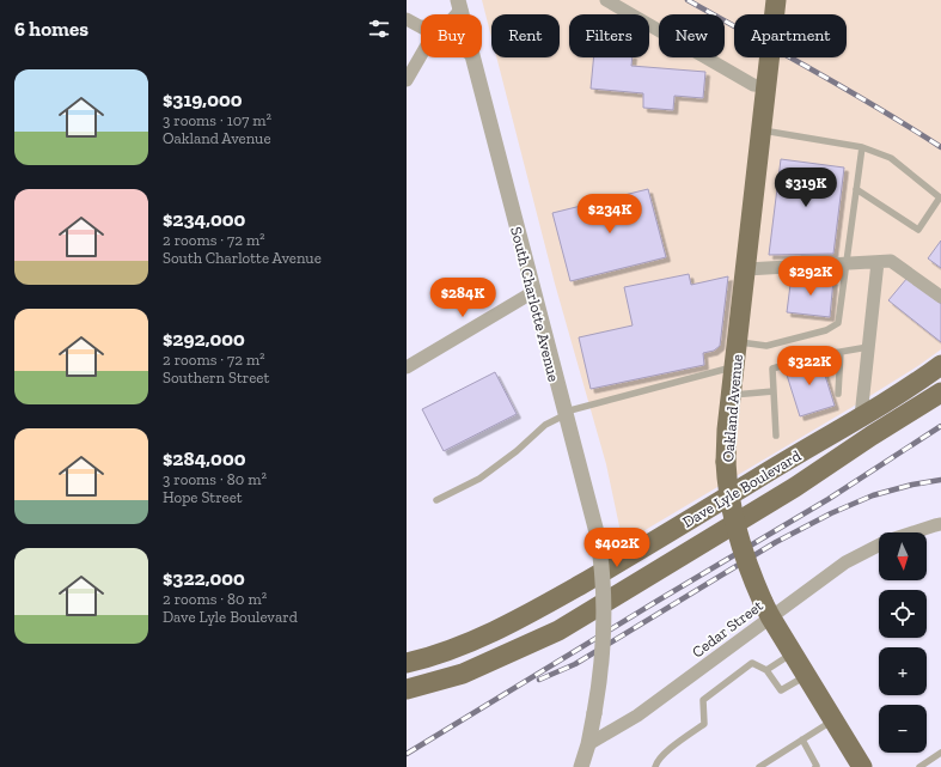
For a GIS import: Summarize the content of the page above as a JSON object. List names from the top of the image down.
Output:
{
  "streets": {
    "main road": ["Oakland Avenue", "Dave Lyle Boulevard"],
    "street": ["South Charlotte Avenue", "Cedar Street"]
  },
  "crossings": [
    ["South Charlotte Avenue", "Cedar Street"],
    ["Oakland Avenue", "Cedar Street"]
  ],
  "north": "bottom",
  "page": {
    "heading": "6 homes",
    "chip": [
      "Buy",
      "Rent",
      "Filters",
      "New",
      "Apartment"
    ],
    "list": [
      {
        "name": "$319,000",
        "note": "3 rooms · 107 m² · Oakland Avenue"
      },
      {
        "name": "$234,000",
        "note": "2 rooms · 72 m² · South Charlotte Avenue"
      },
      {
        "name": "$292,000",
        "note": "2 rooms · 72 m² · Southern Street"
      },
      {
        "name": "$284,000",
        "note": "3 rooms · 80 m² · Hope Street"
      },
      {
        "name": "$322,000",
        "note": "2 rooms · 80 m² · Dave Lyle Boulevard"
      }
    ],
    "price": [
      "$319K",
      "$234K",
      "$292K",
      "$284K",
      "$322K",
      "$402K"
    ],
    "map_buttons": ["+", "−"]
  }
}
